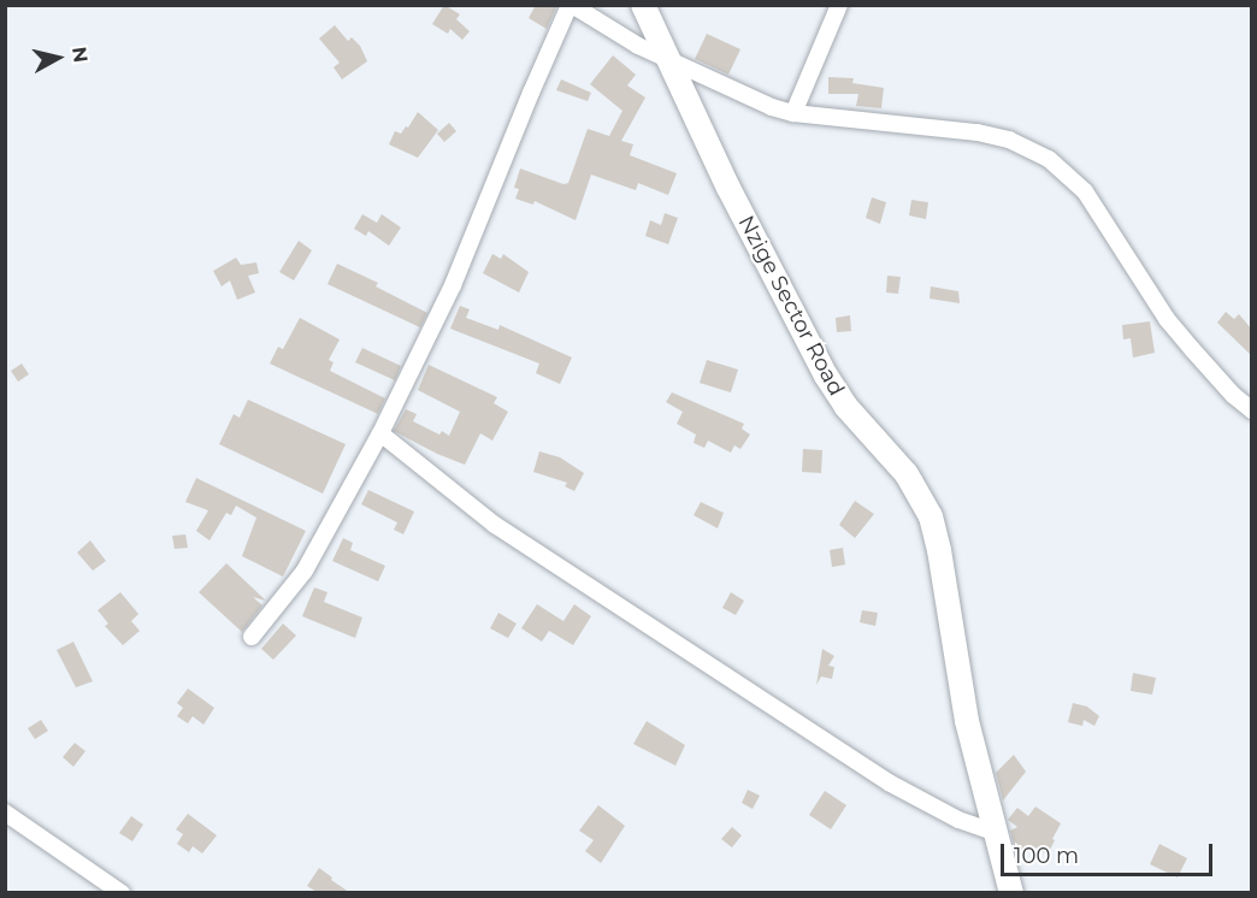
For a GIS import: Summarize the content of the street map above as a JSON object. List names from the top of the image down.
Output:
{
  "streets": {
    "main road": ["Nzige Sector Road"]
  },
  "scale_bar": "100 m",
  "north": "right"
}
